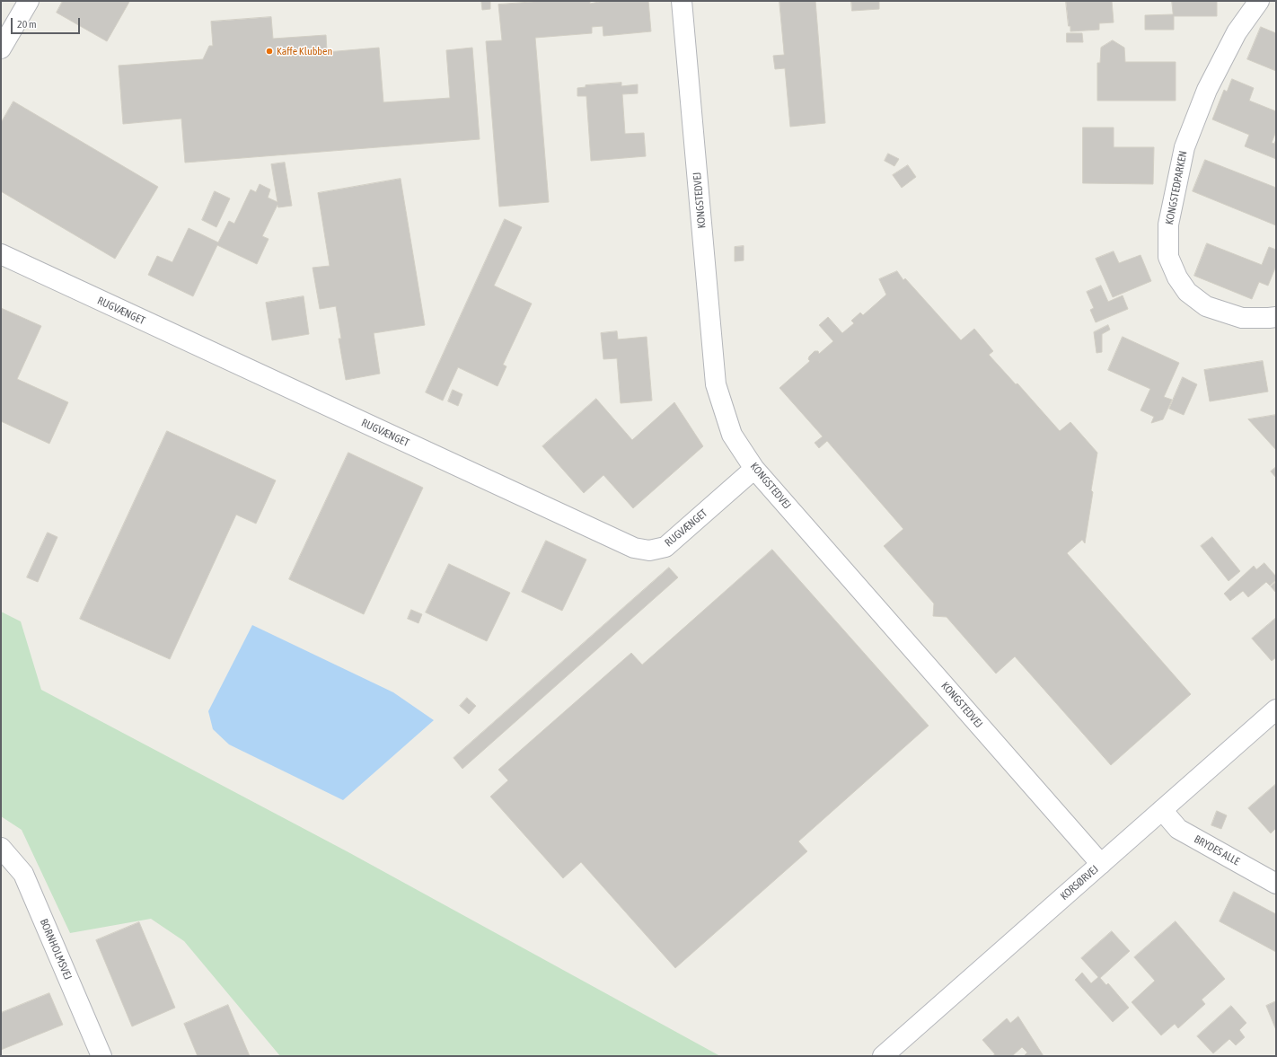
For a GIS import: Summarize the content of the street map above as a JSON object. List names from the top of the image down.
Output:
{
  "streets": {
    "street": [
      "KONGSTEDPARKEN",
      "KONGSTEDVEJ",
      "RUGVÆNGET",
      "BRYDES ALLE",
      "KORSØRVEJ",
      "BORNHOLMSVEJ"
    ]
  },
  "crossings": [
    ["KONGSTEDVEJ", "RUGVÆNGET"],
    ["KONGSTEDVEJ", "KORSØRVEJ"],
    ["BRYDES ALLE", "KORSØRVEJ"]
  ],
  "places": ["Kaffe Klubben"],
  "scale_bar": "20 m"
}
